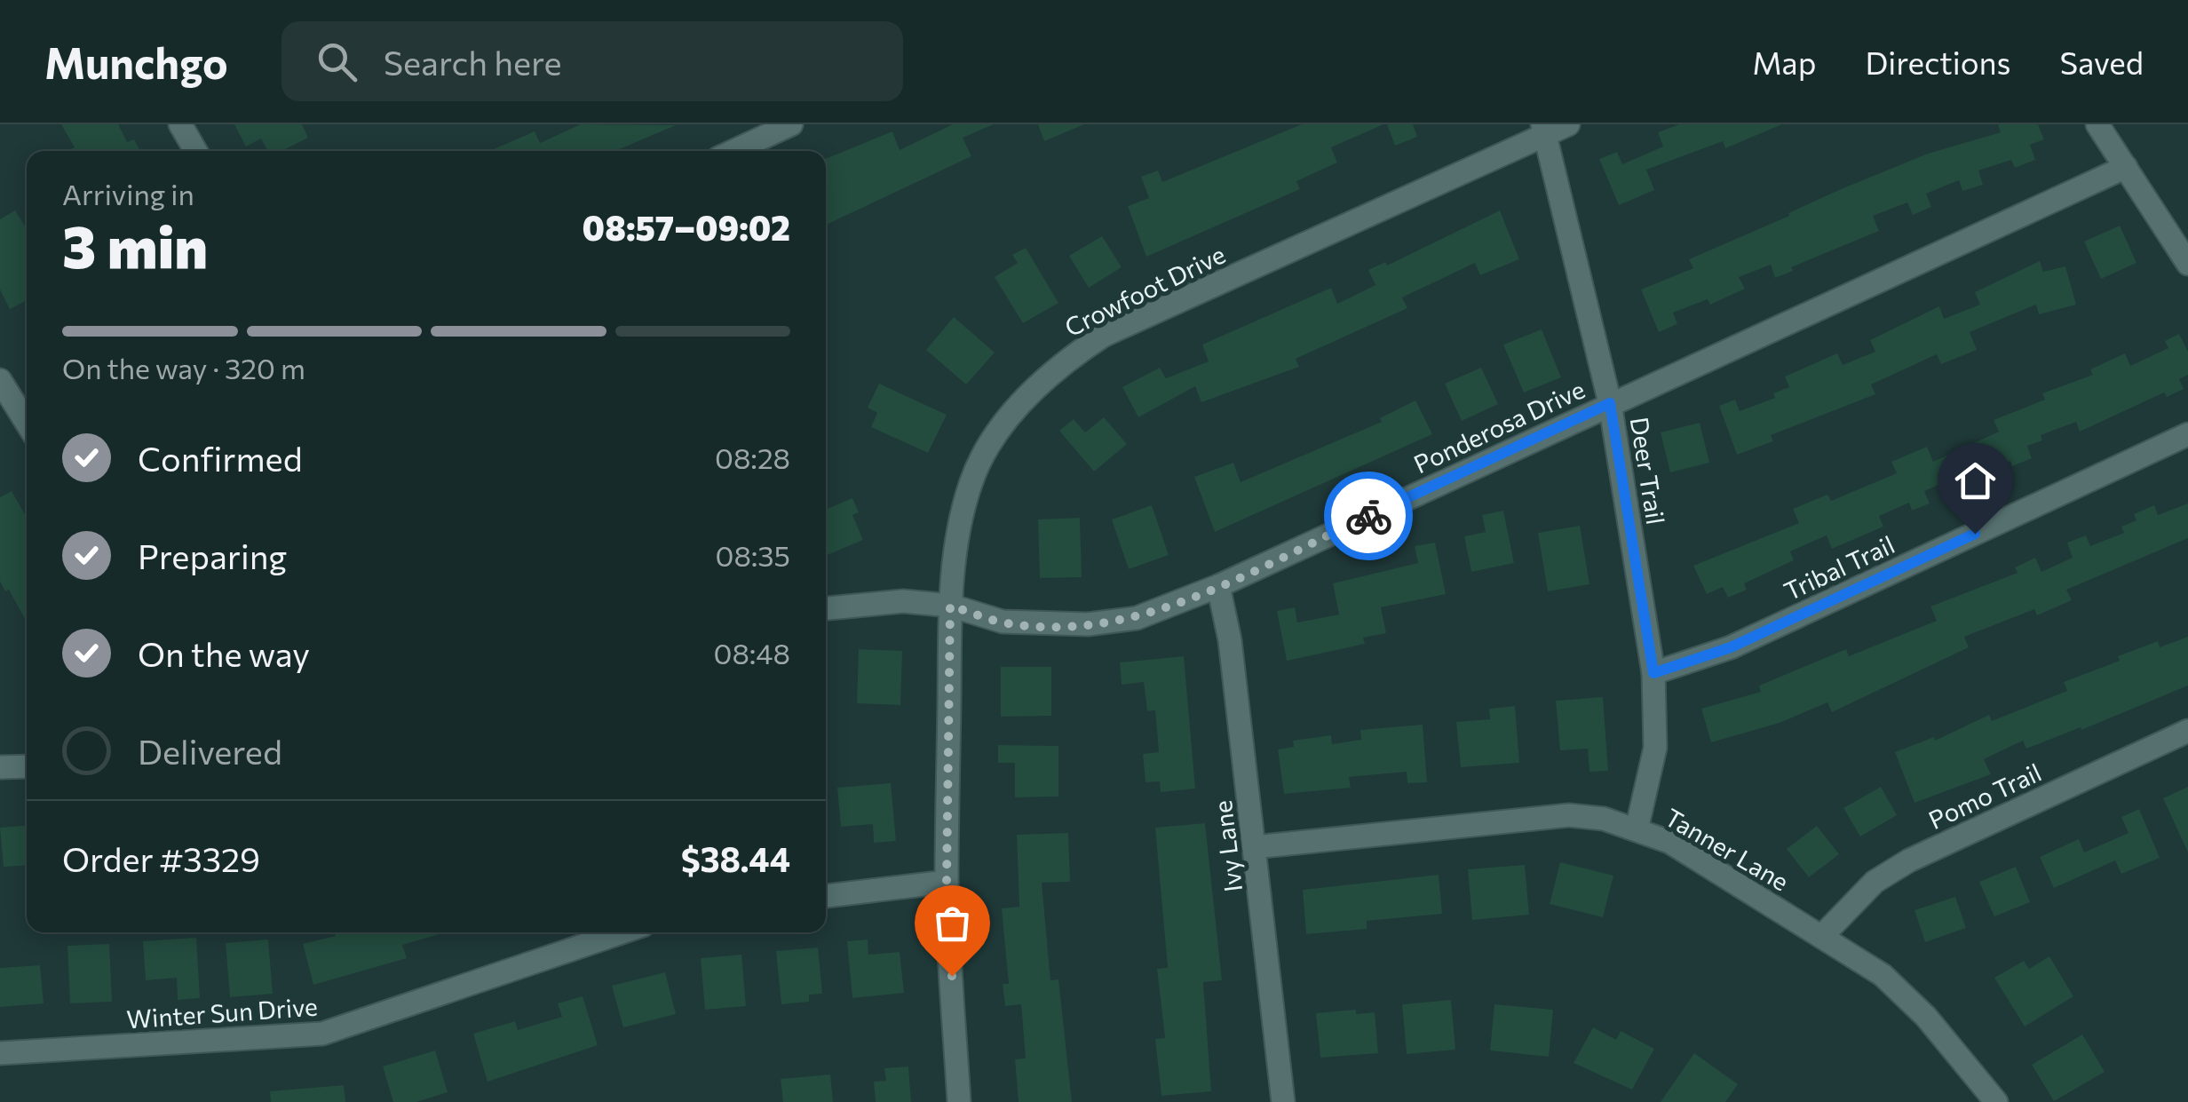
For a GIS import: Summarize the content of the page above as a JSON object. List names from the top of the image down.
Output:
{
  "streets": {
    "street": [
      "Crowfoot Drive",
      "Ponderosa Drive",
      "Deer Trail",
      "Tribal Trail",
      "Pomo Trail",
      "Ivy Lane",
      "Tanner Lane",
      "Winter Sun Drive"
    ]
  },
  "crossings": [
    ["Crowfoot Drive", "Ponderosa Drive"],
    ["Crowfoot Drive", "Deer Trail"],
    ["Ponderosa Drive", "Deer Trail"],
    ["Ponderosa Drive", "Ivy Lane"],
    ["Deer Trail", "Tribal Trail"],
    ["Deer Trail", "Tanner Lane"],
    ["Pomo Trail", "Tanner Lane"],
    ["Ivy Lane", "Tanner Lane"]
  ],
  "page": {
    "header": "Munchgo",
    "search": "Search here",
    "nav": ["Map", "Directions", "Saved"],
    "heading": ["3 min", "Arriving in", "08:57–09:02"],
    "panel": ["Order #3329", "$38.44"],
    "bar": "On the way · 320 m",
    "list": [
      ["Confirmed", "08:28"],
      ["Preparing", "08:35"],
      ["On the way", "08:48"],
      "Delivered"
    ]
  }
}
